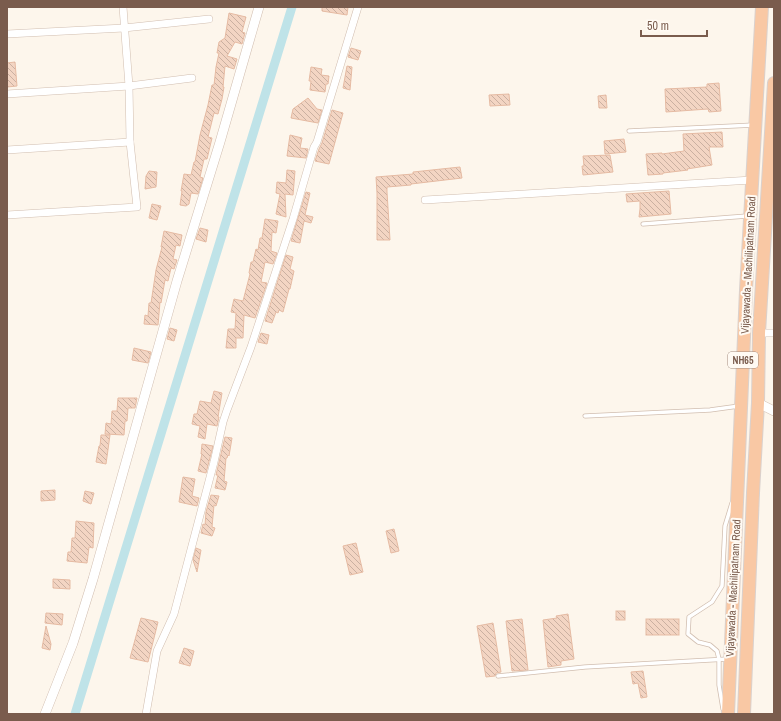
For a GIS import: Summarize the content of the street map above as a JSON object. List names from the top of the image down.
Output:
{
  "streets": {
    "highway": ["Vijayawada - Machilipatnam Road", "NH65"]
  },
  "scale_bar": "50 m"
}
